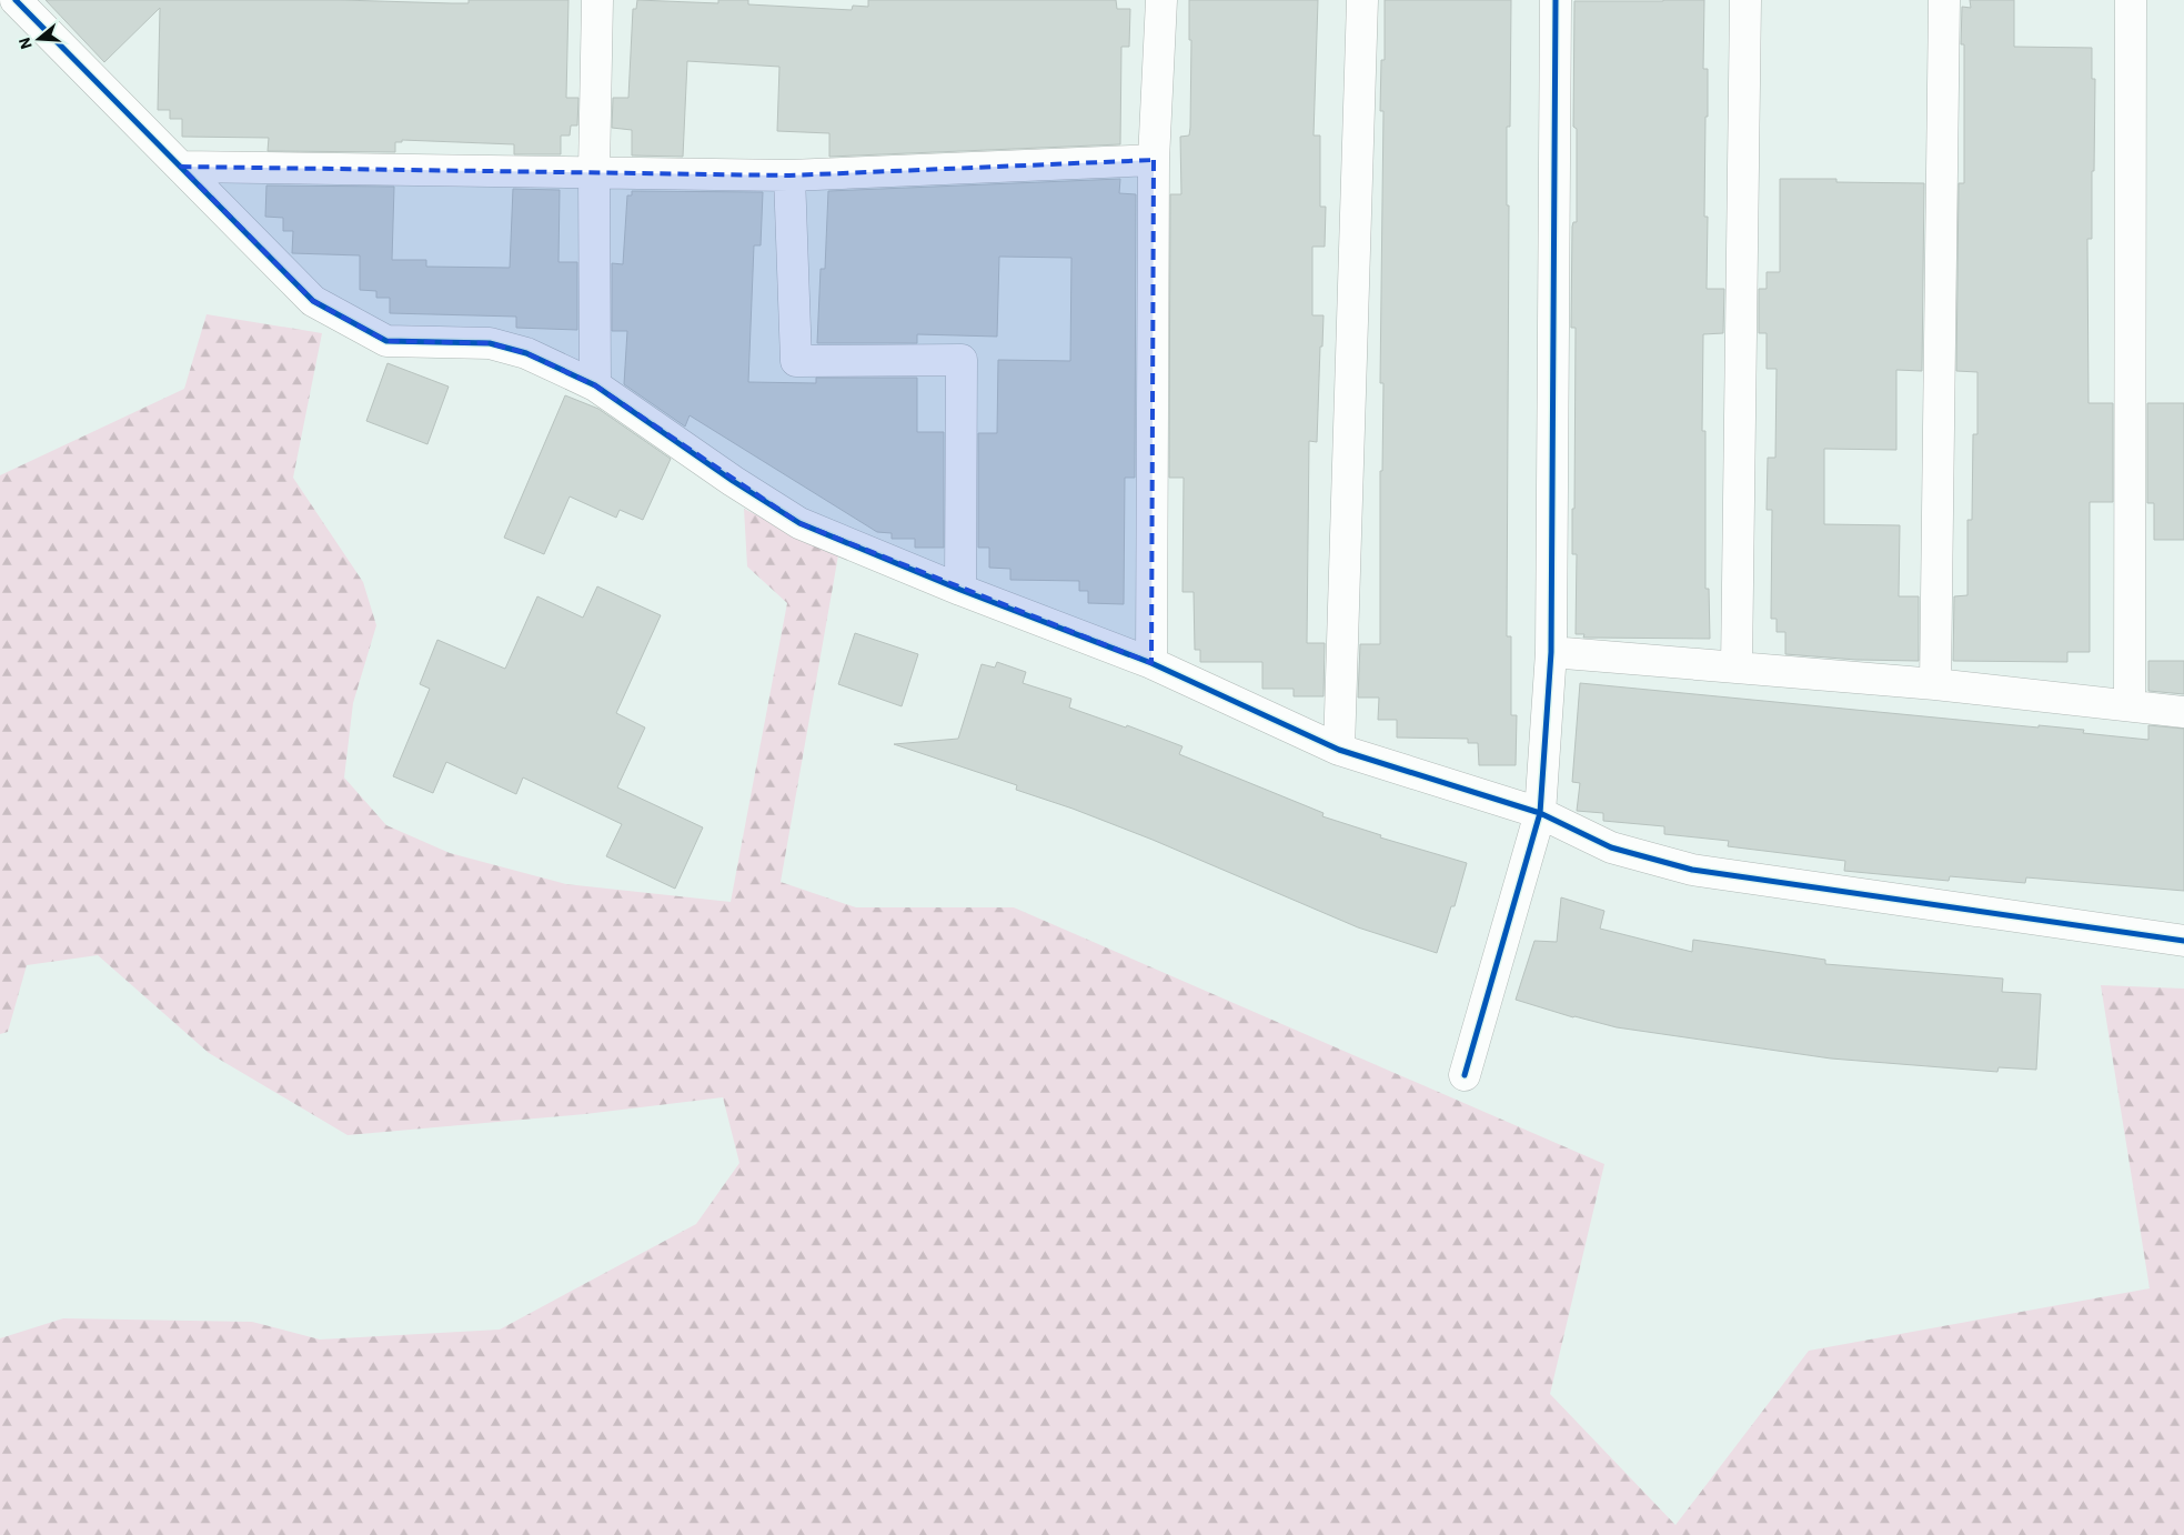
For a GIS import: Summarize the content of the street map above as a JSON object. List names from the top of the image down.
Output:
{
  "north": "left"
}
